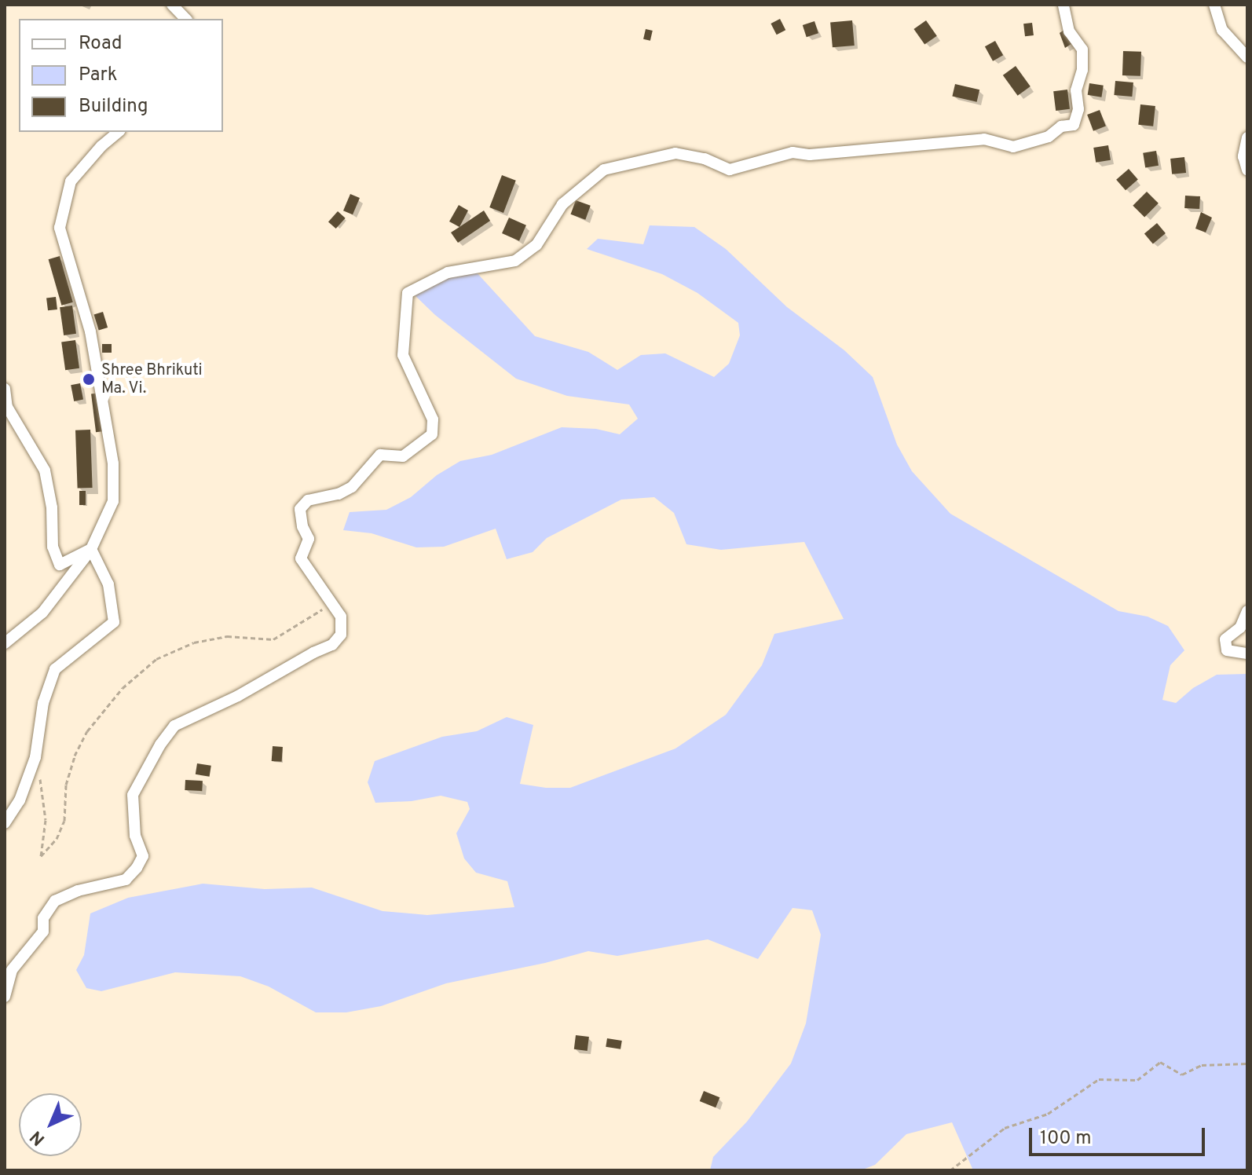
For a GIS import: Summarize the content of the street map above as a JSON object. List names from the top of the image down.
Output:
{
  "places": ["Shree Bhrikuti Ma. Vi."],
  "legend": ["Road", "Park", "Building"],
  "scale_bar": "100 m",
  "north": "bottom left"
}
